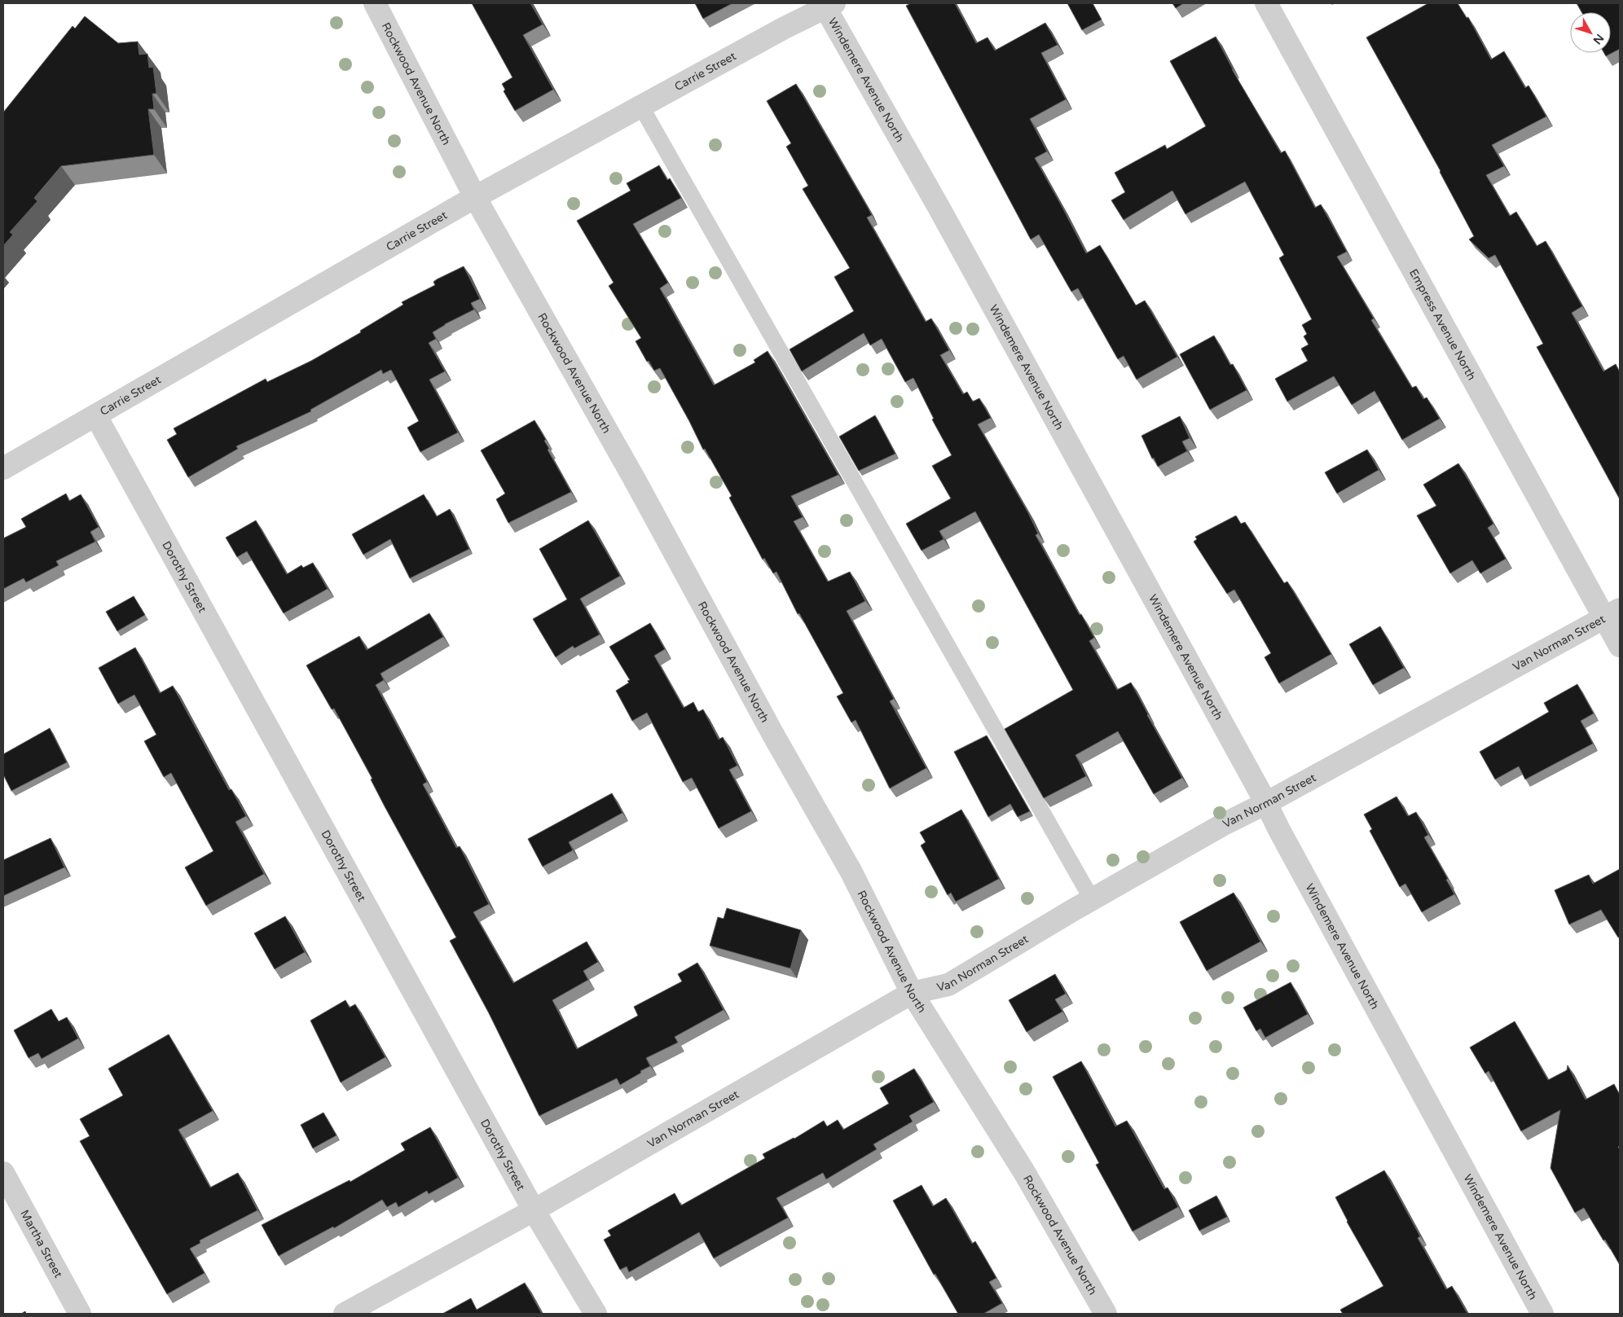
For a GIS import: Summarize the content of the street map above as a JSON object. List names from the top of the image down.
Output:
{
  "streets": {
    "street": [
      "Carrie Street",
      "Windemere Avenue North",
      "Rockwood Avenue North",
      "Empress Avenue North",
      "Dorothy Street",
      "Van Norman Street",
      "Martha Street"
    ]
  },
  "crossings": [
    ["Carrie Street", "Windemere Avenue North"],
    ["Carrie Street", "Rockwood Avenue North"],
    ["Carrie Street", "Dorothy Street"],
    ["Windemere Avenue North", "Van Norman Street"],
    ["Rockwood Avenue North", "Van Norman Street"],
    ["Empress Avenue North", "Van Norman Street"],
    ["Dorothy Street", "Van Norman Street"]
  ],
  "north": "bottom right"
}
